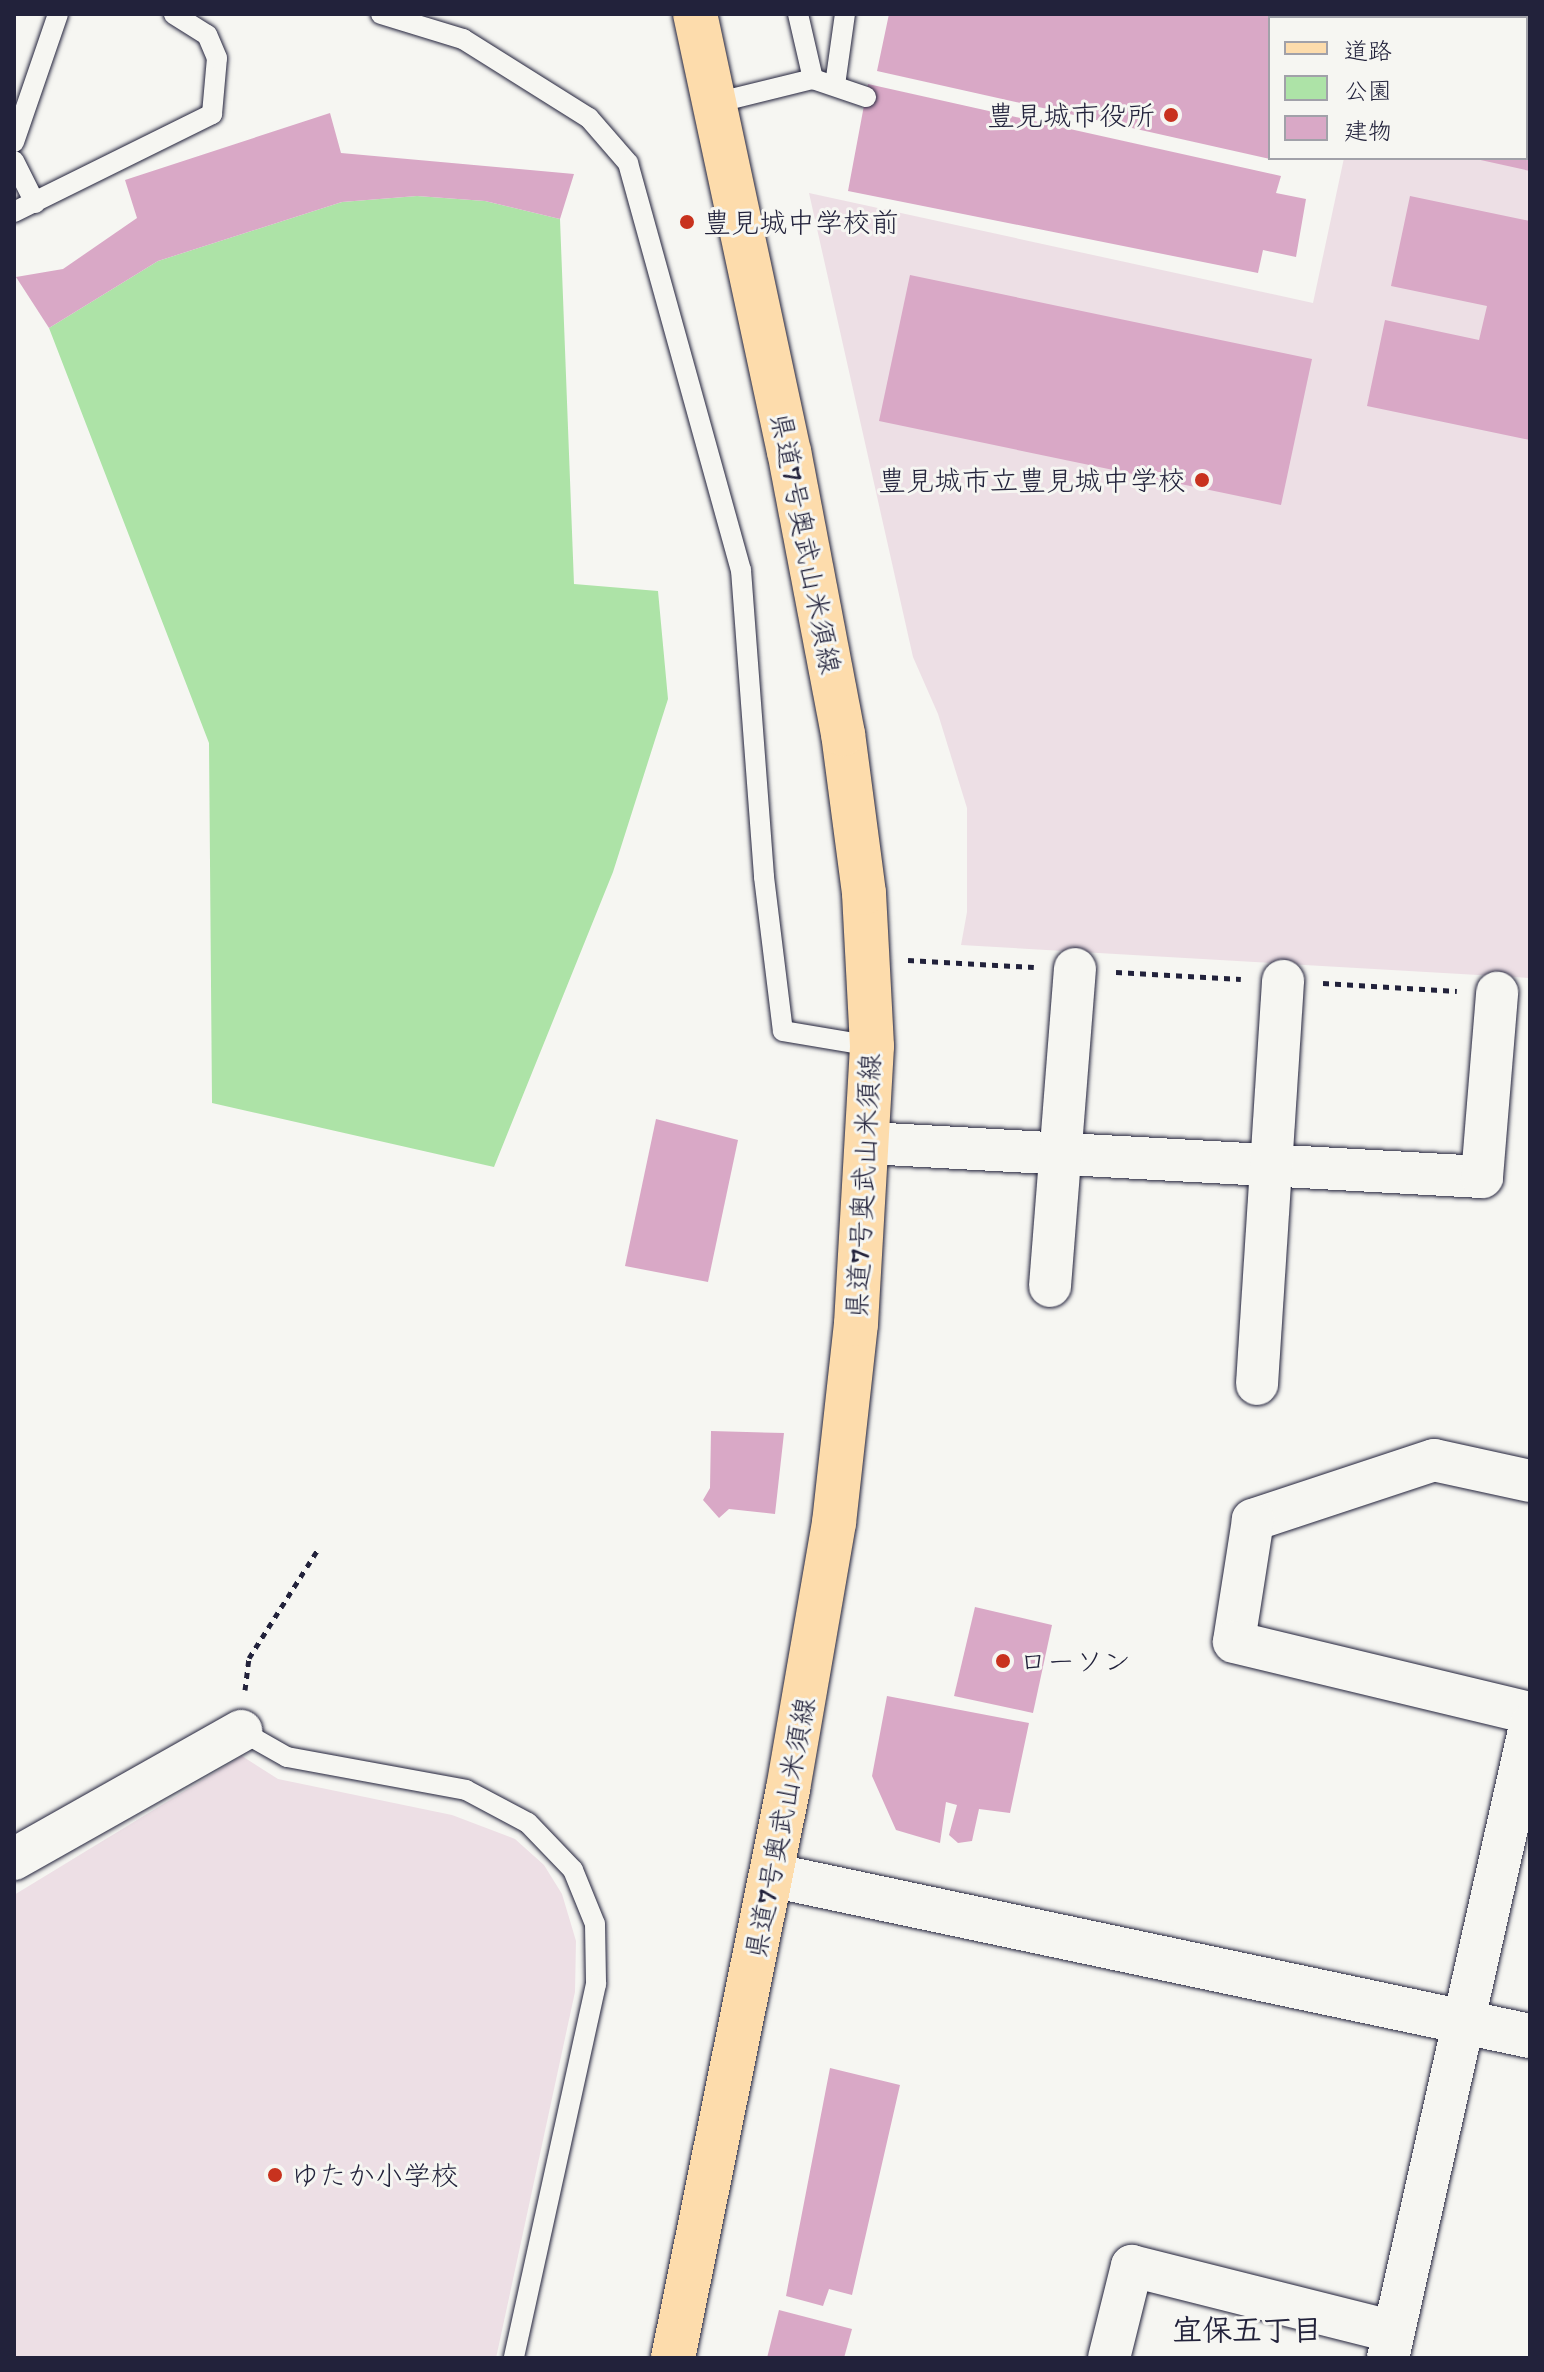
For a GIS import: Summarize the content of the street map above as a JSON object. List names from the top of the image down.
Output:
{
  "streets": {
    "main road": ["県道7号奥武山米須線"]
  },
  "districts": ["宜保五丁目"],
  "places": [
    "豊見城市役所",
    "豊見城中学校前",
    "豊見城市立豊見城中学校",
    "ローソン",
    "ゆたか小学校"
  ],
  "legend": ["道路", "公園", "建物"]
}
